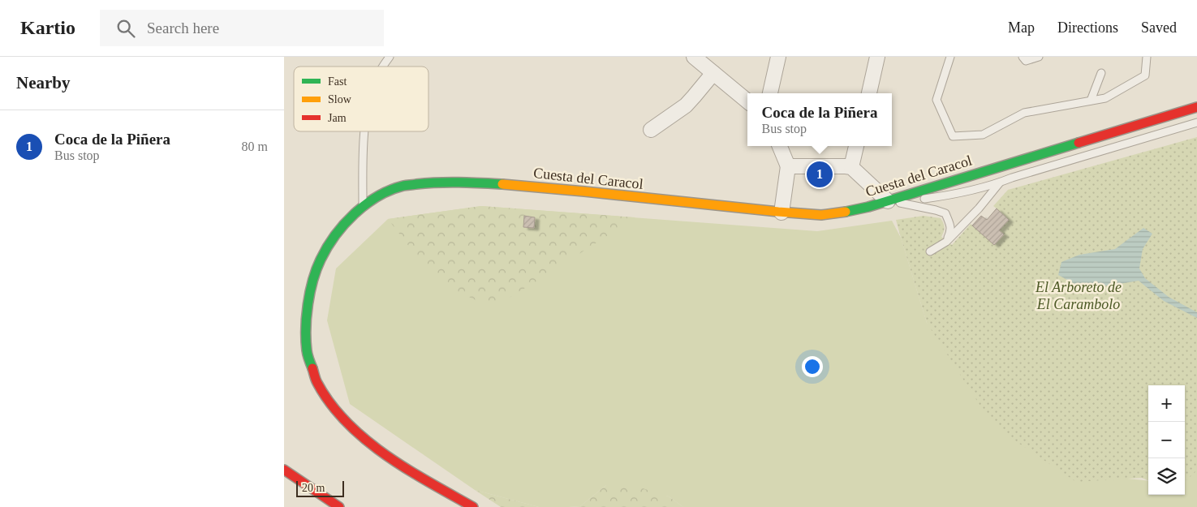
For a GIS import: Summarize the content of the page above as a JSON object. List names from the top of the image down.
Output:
{
  "streets": {
    "main road": ["Cuesta del Caracol"]
  },
  "parks": ["El Arboreto de El Carambolo"],
  "legend": ["Fast", "Slow", "Jam"],
  "scale_bar": "20 m",
  "page": {
    "header": "Kartio",
    "search": "Search here",
    "nav": ["Map", "Directions", "Saved"],
    "heading": "Nearby",
    "popup": ["Coca de la Piñera", "Bus stop"],
    "list": [
      {
        "mark": "1",
        "name": "Coca de la Piñera",
        "note": "Bus stop",
        "value": "80 m"
      }
    ],
    "pins": "1",
    "map_buttons": ["+", "−"],
    "scale": "20 m"
  }
}
